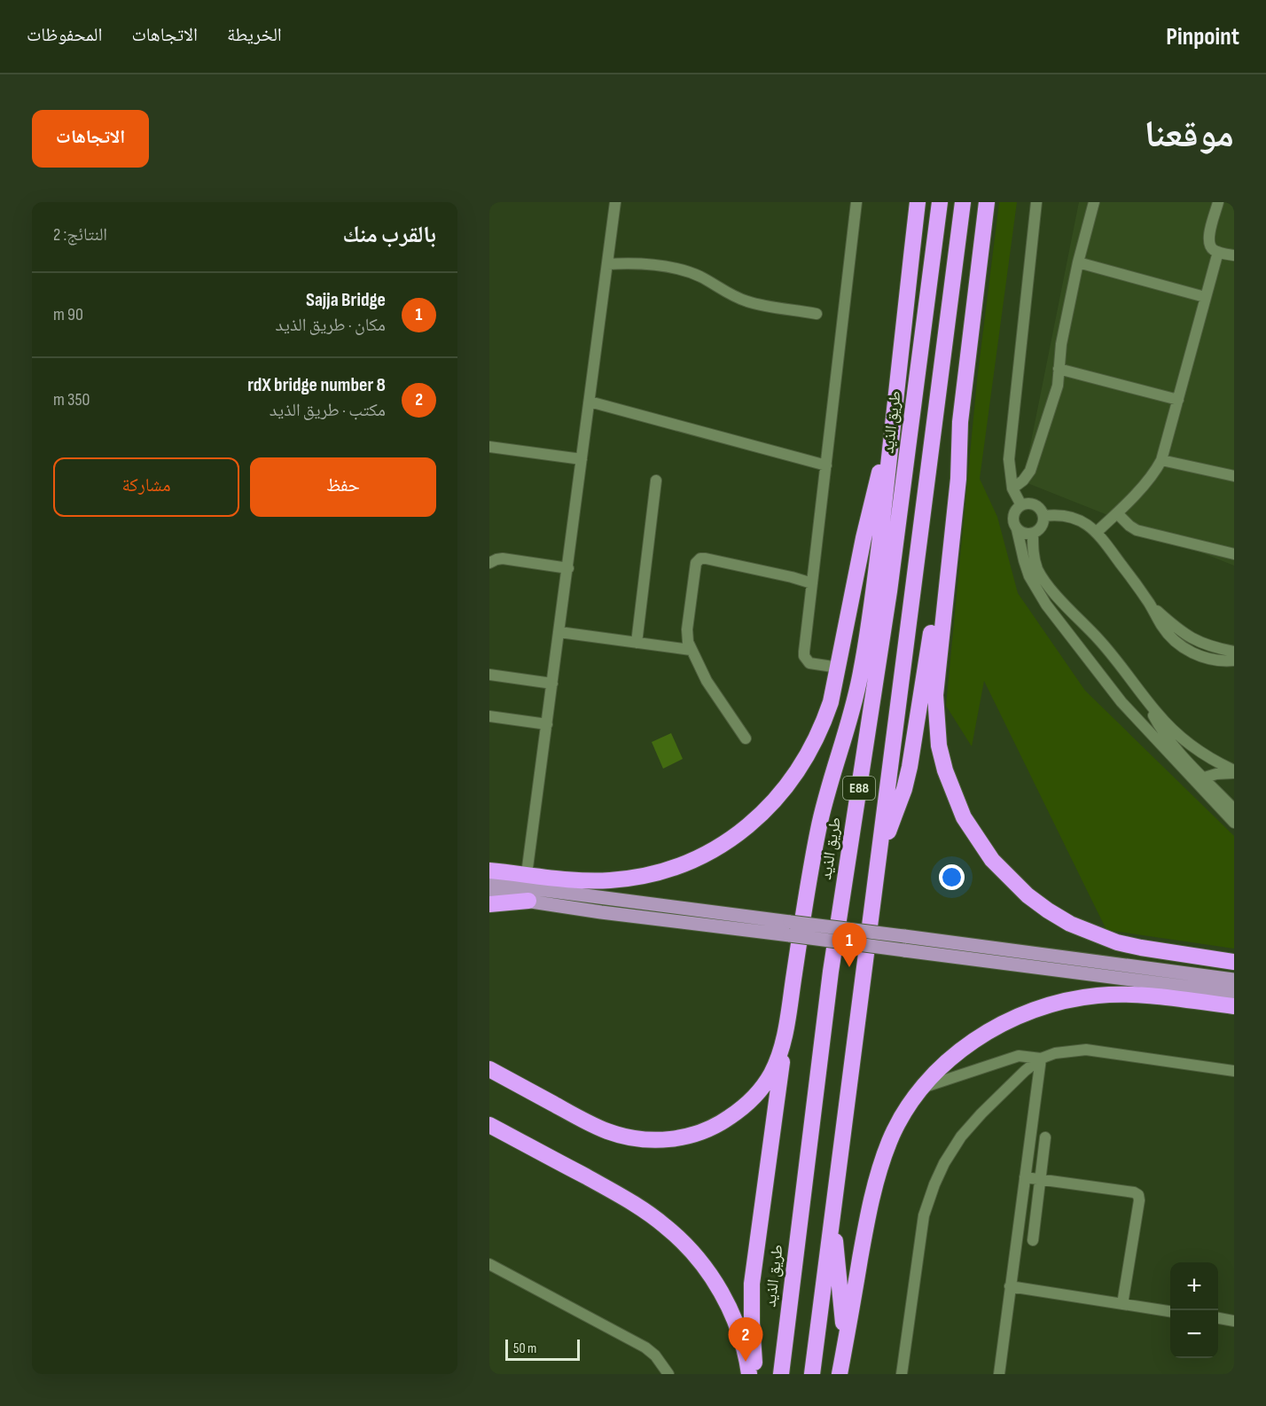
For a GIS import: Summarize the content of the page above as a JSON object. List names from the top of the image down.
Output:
{
  "streets": {
    "highway": ["طريق الذيد", "E88"]
  },
  "scale_bar": "50 m",
  "page": {
    "header": "Pinpoint",
    "nav": ["الخريطة", "الاتجاهات", "المحفوظات"],
    "title": "موقعنا",
    "buttons": [
      "الاتجاهات",
      ["حفظ", "مشاركة"]
    ],
    "heading": ["بالقرب منك", "النتائج: 2"],
    "list": [
      {
        "mark": "1",
        "name": "Sajja Bridge",
        "note": "مكان · طريق الذيد",
        "value": "90 m"
      },
      {
        "mark": "2",
        "name": "rdX bridge number 8",
        "note": "مكتب · طريق الذيد",
        "value": "350 m"
      }
    ],
    "pins": ["1", "2"],
    "map_buttons": ["+", "−"],
    "scale": "50 m"
  }
}
